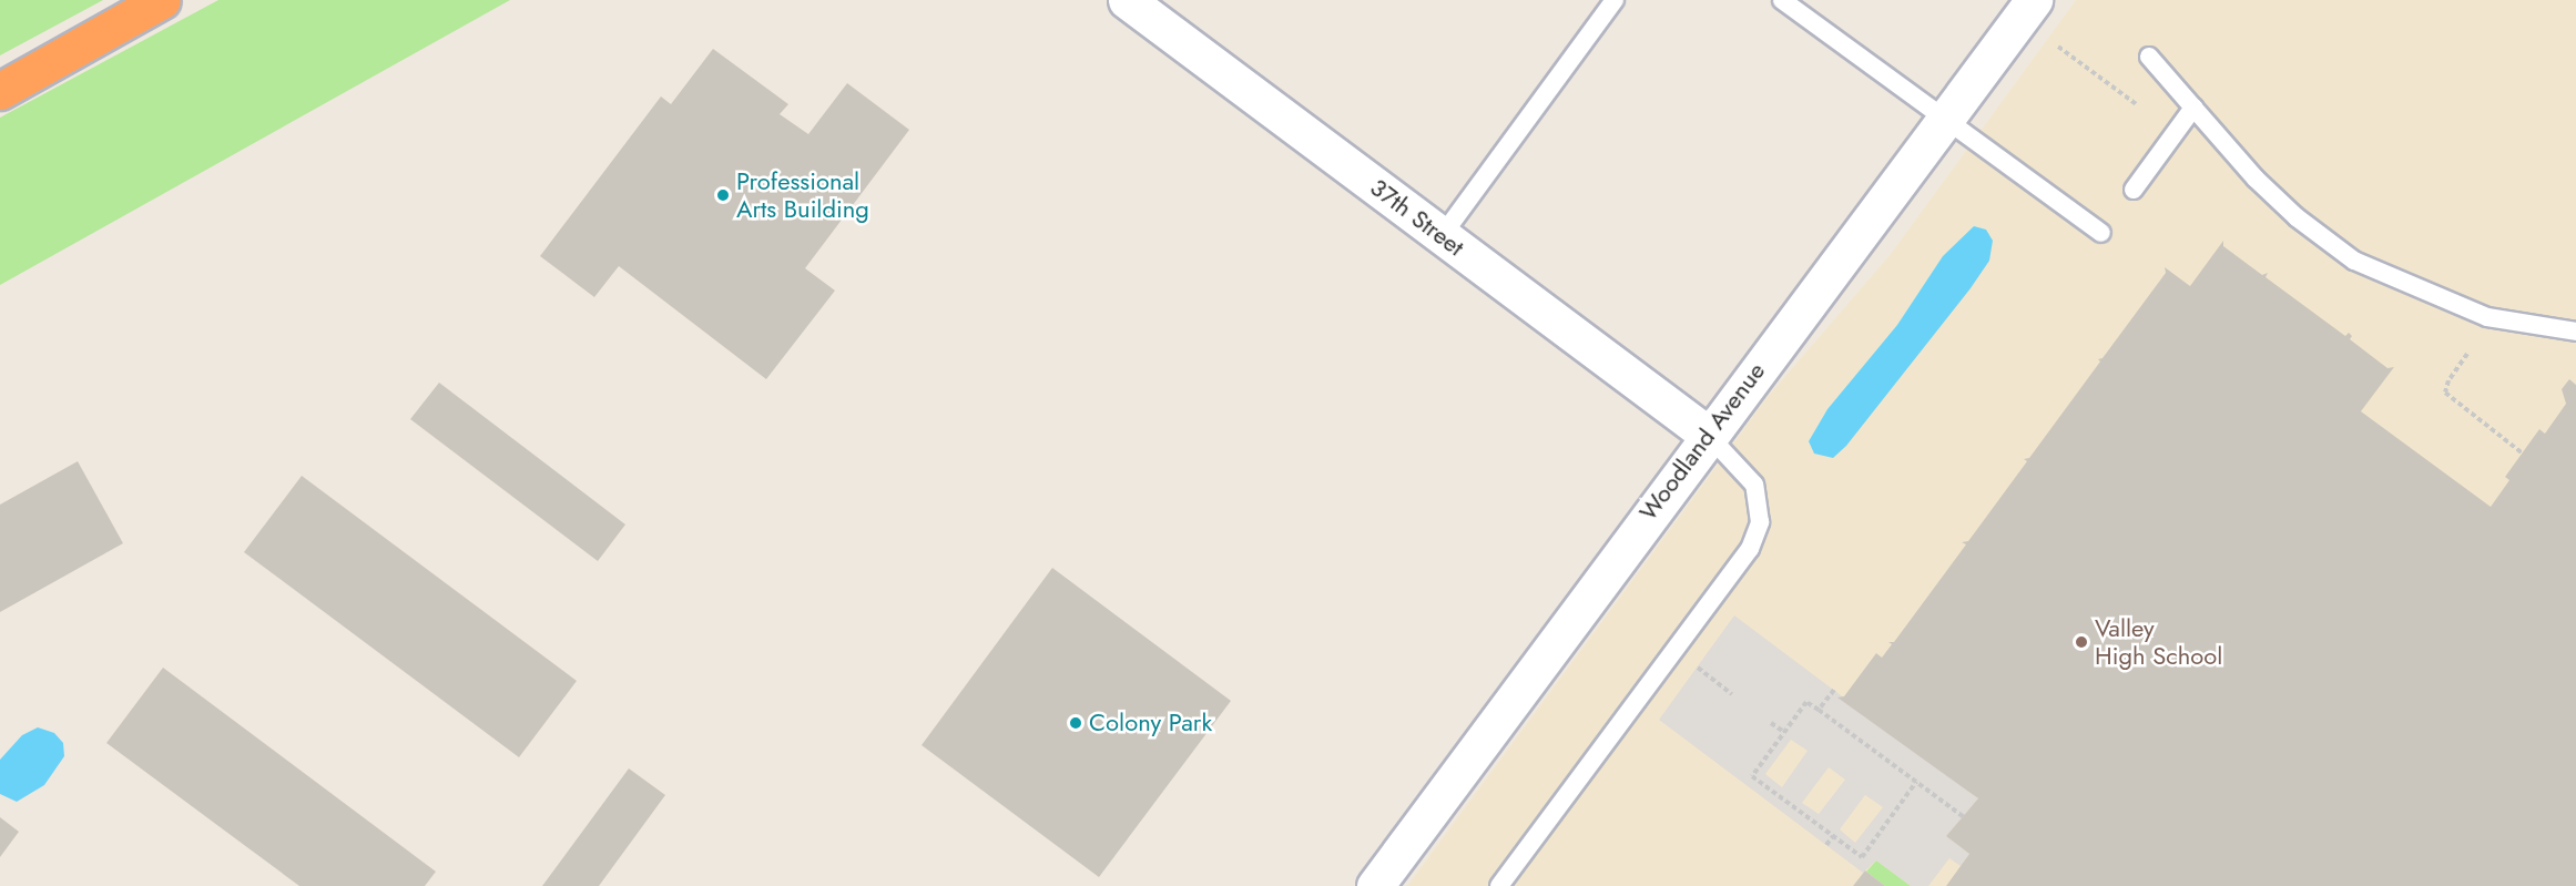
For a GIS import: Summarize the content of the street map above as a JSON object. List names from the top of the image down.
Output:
{
  "streets": {
    "street": ["37th Street", "Woodland Avenue"]
  },
  "crossings": [
    ["37th Street", "Woodland Avenue"]
  ],
  "places": ["Professional Arts Building", "Valley High School", "Colony Park"]
}
